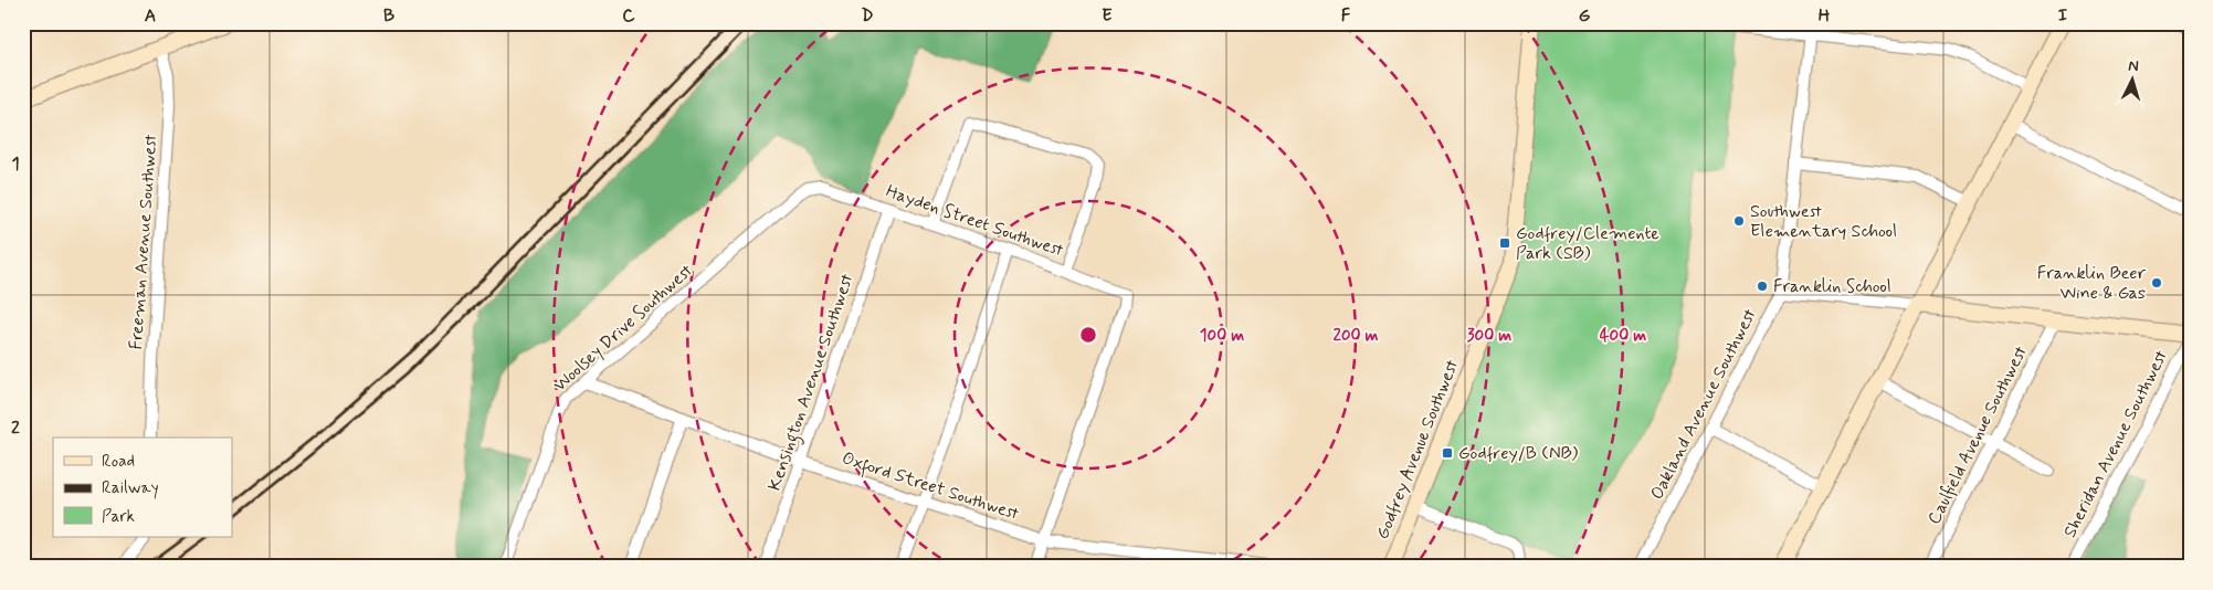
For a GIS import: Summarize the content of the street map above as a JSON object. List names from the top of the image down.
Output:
{
  "streets": {
    "main road": ["Godfrey Avenue Southwest"],
    "street": [
      "Hayden Street Southwest",
      "Freeman Avenue Southwest",
      "Woolsey Drive Southwest",
      "Kensington Avenue Southwest",
      "Oakland Avenue Southwest",
      "Caulfield Avenue Southwest",
      "Sheridan Avenue Southwest",
      "Oxford Street Southwest"
    ]
  },
  "crossings": [
    ["Hayden Street Southwest", "Woolsey Drive Southwest"],
    ["Hayden Street Southwest", "Kensington Avenue Southwest"],
    ["Hayden Street Southwest", "Oxford Street Southwest"],
    ["Woolsey Drive Southwest", "Oxford Street Southwest"],
    ["Kensington Avenue Southwest", "Oxford Street Southwest"]
  ],
  "places": {
    "other": ["Southwest Elementary School", "Franklin Beer Wine & Gas", "Franklin School"],
    "transit": ["Godfrey/Clemente Park (SB)", "Godfrey/B (NB)"]
  },
  "legend": ["Road", "Railway", "Park"],
  "north": "top",
  "grid": {
    "columns": [
      "A",
      "B",
      "C",
      "D",
      "E",
      "F",
      "G",
      "H",
      "I"
    ],
    "rows": ["1", "2"]
  },
  "rings": [
    "100 m",
    "200 m",
    "300 m",
    "400 m"
  ]
}
